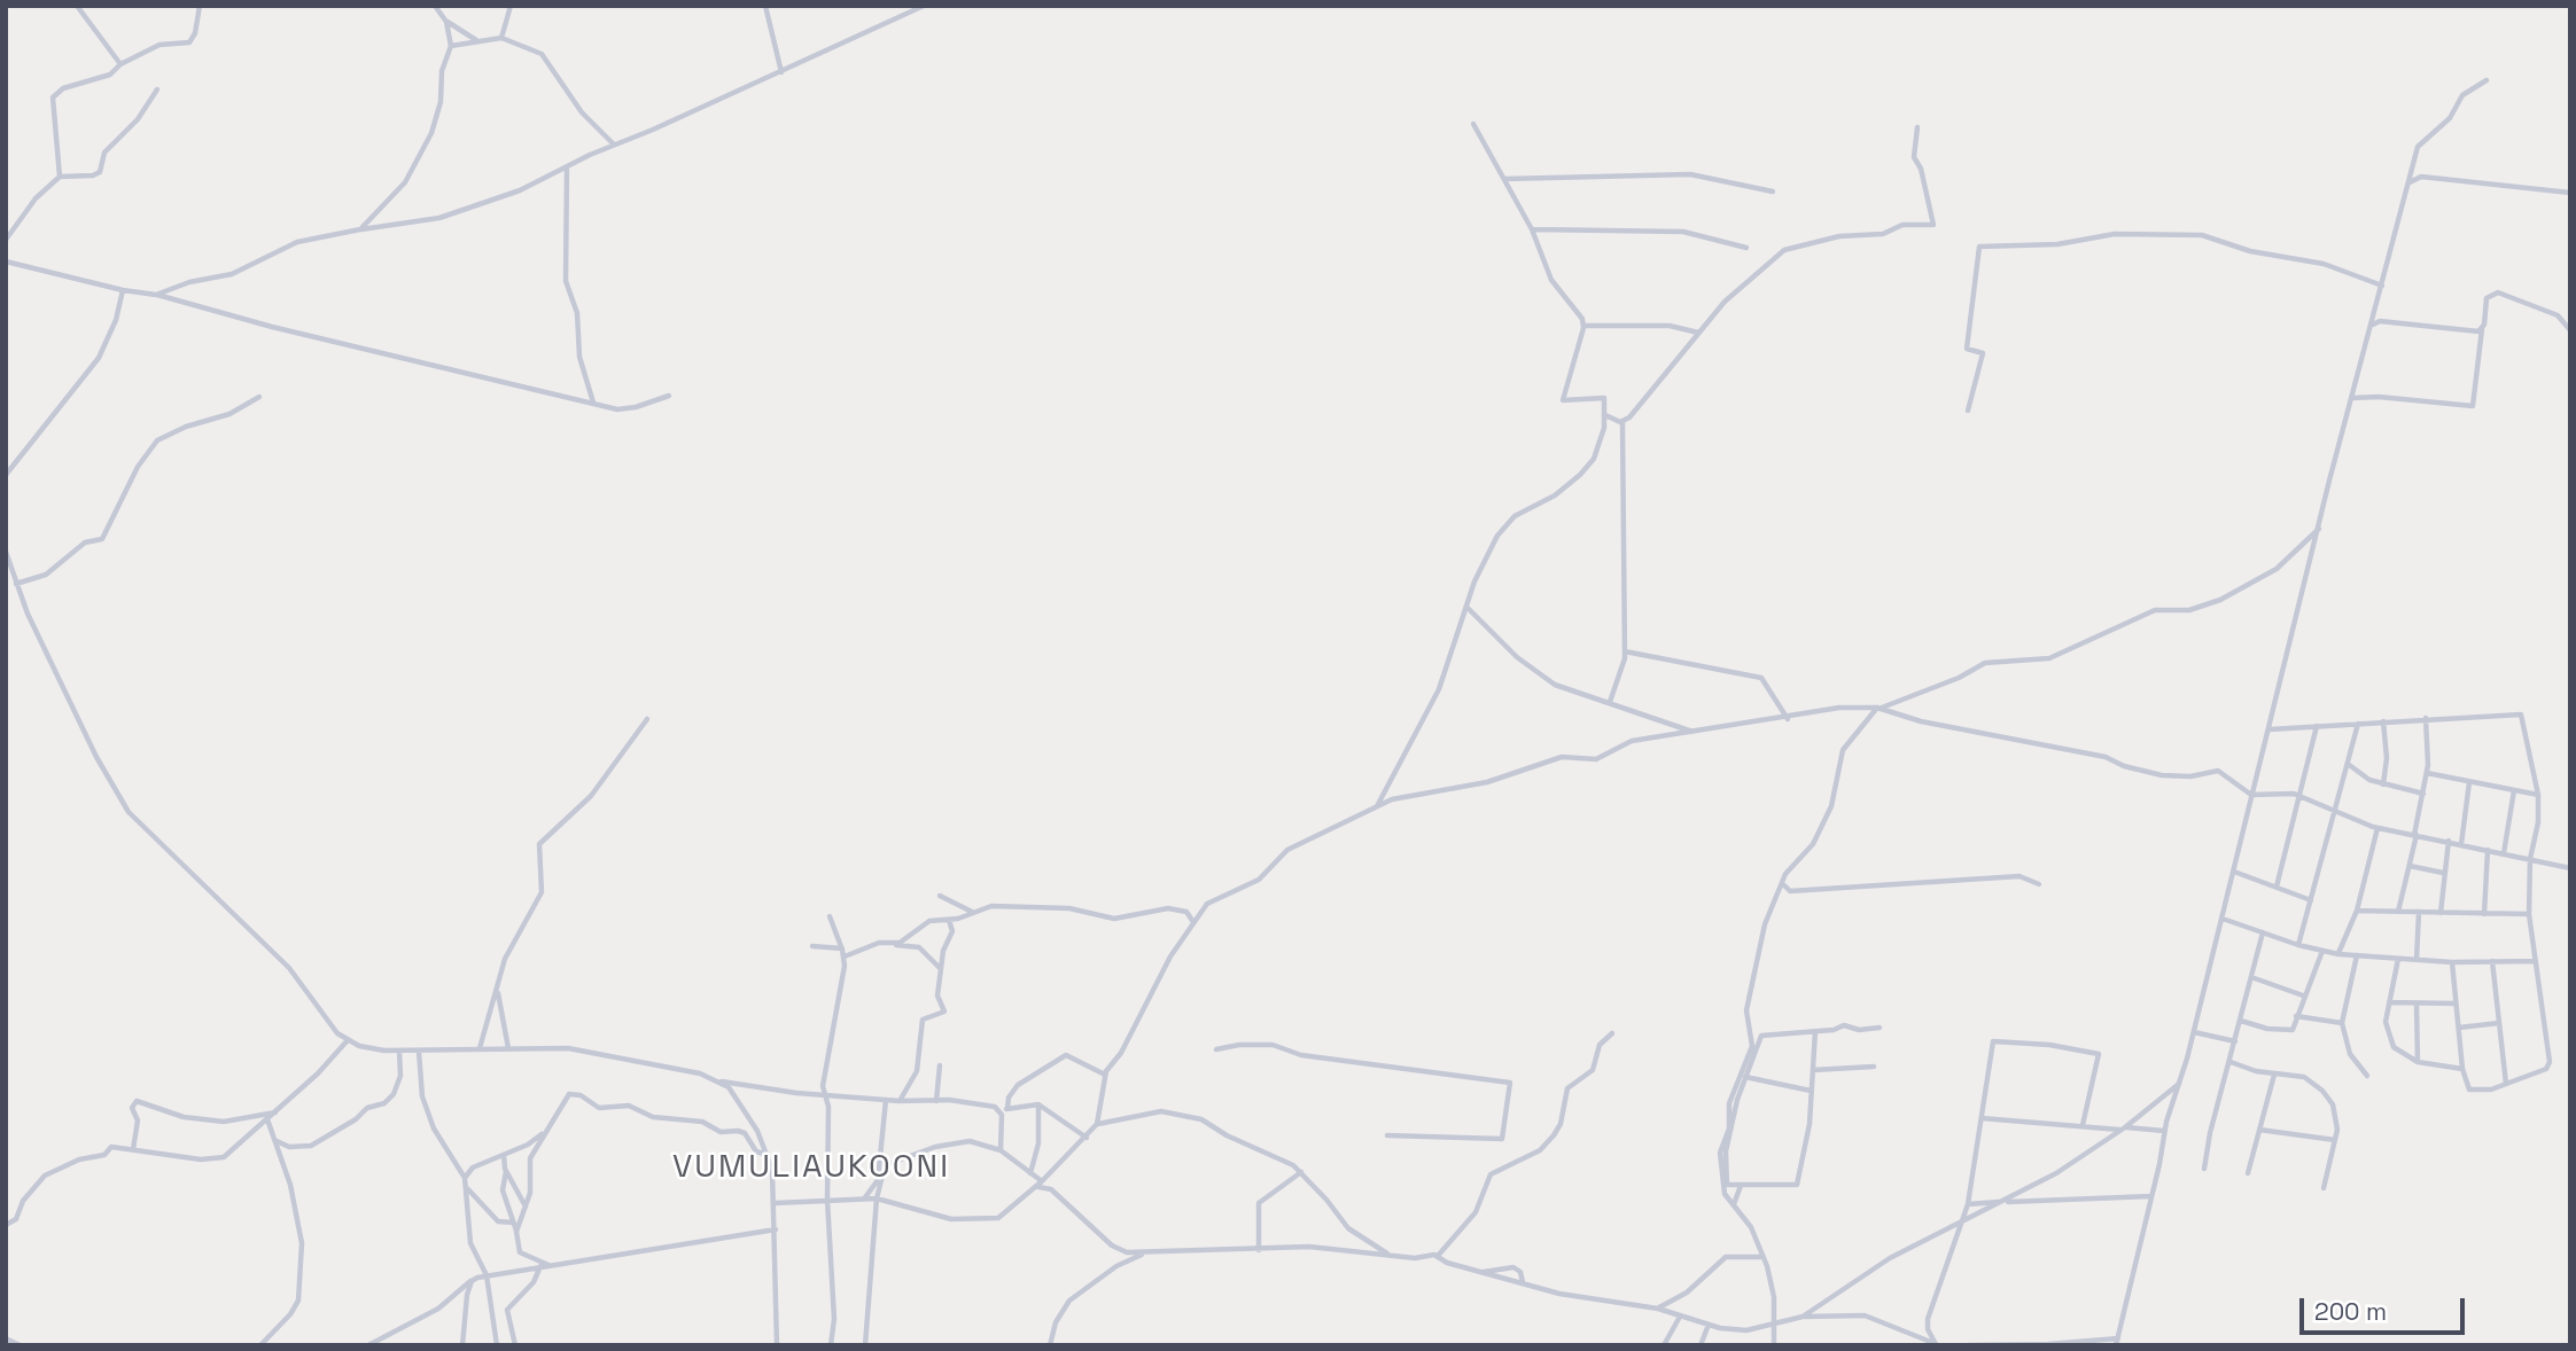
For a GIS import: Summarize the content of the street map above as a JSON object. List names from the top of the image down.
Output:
{
  "districts": ["VUMULIAUKOONI"],
  "scale_bar": "200 m"
}
